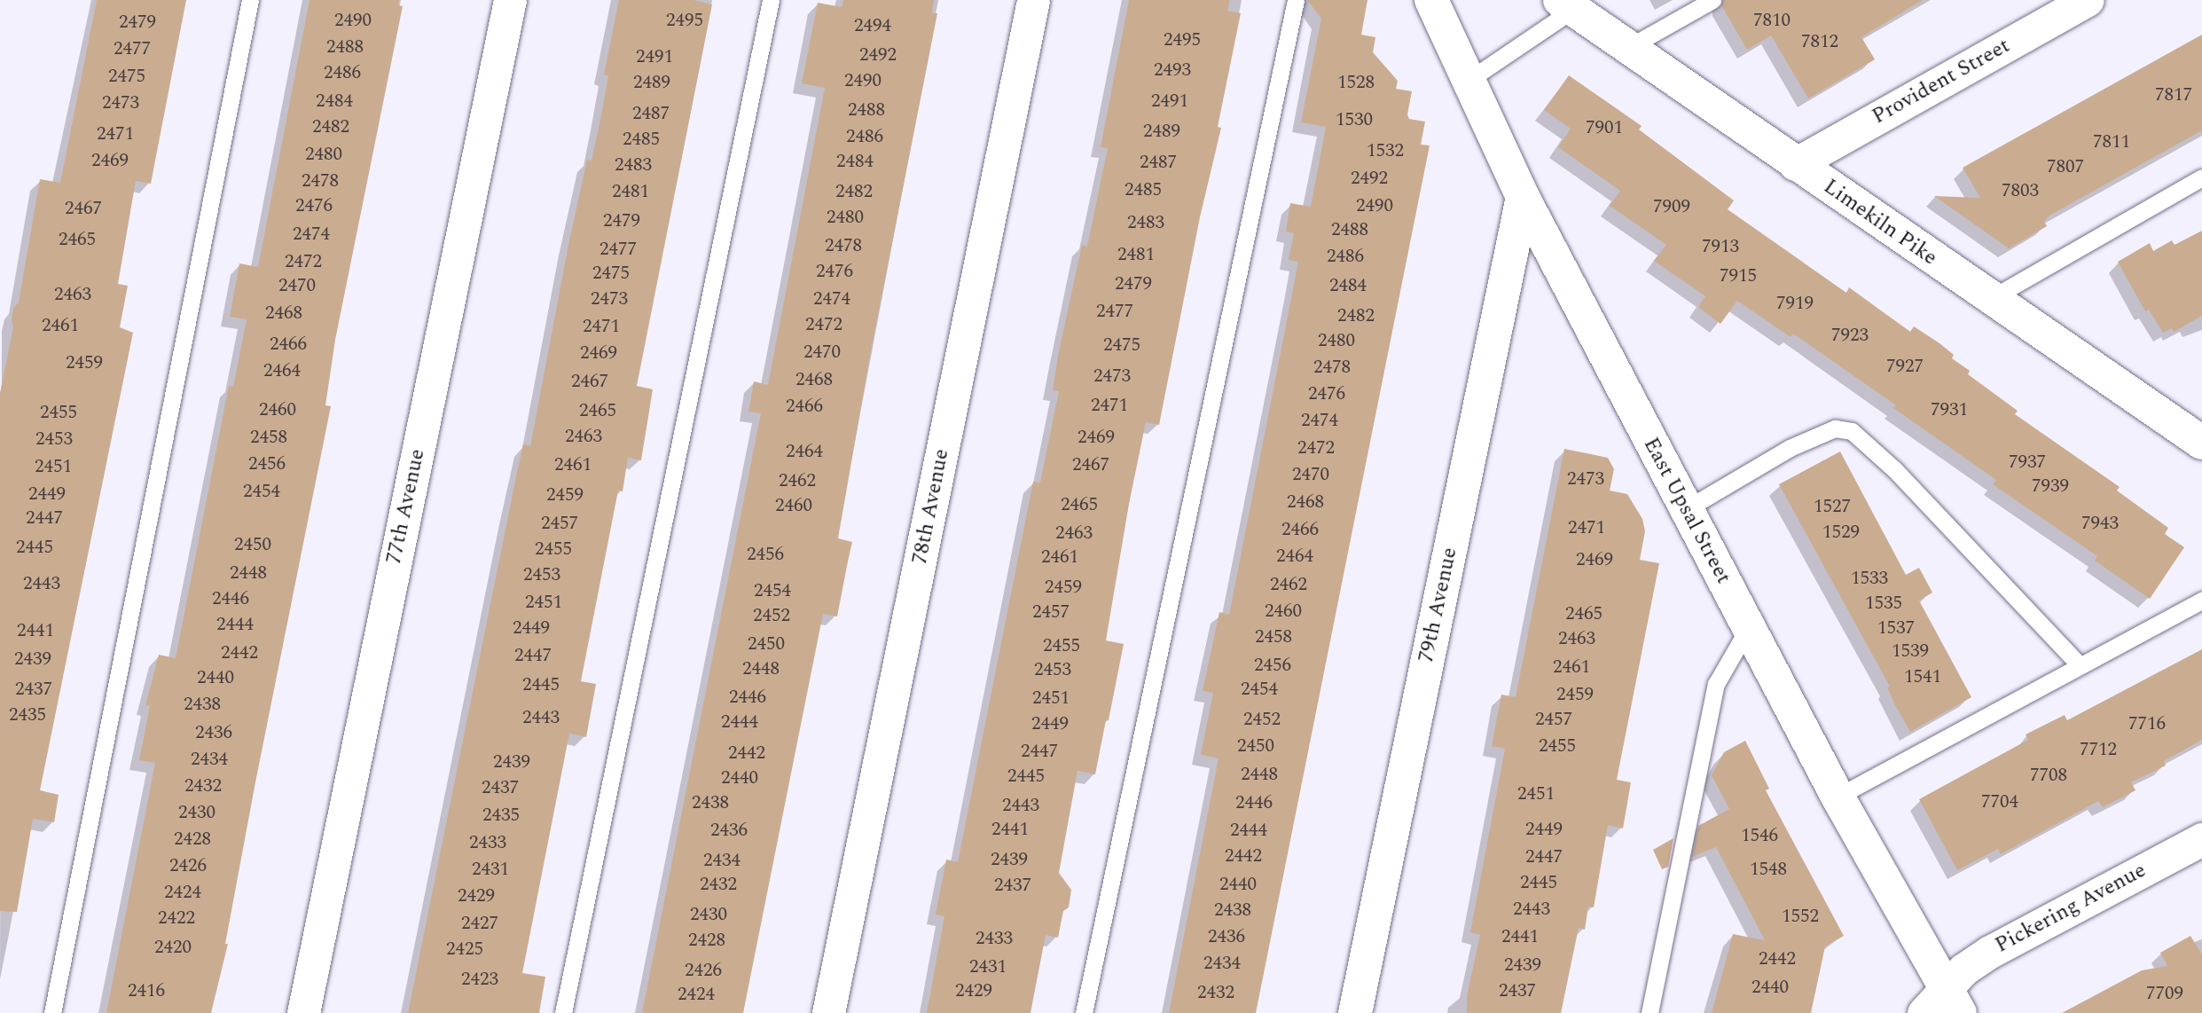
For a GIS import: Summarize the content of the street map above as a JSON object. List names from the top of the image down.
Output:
{
  "streets": {
    "street": [
      "Provident Street",
      "Limekiln Pike",
      "77th Avenue",
      "78th Avenue",
      "East Upsal Street",
      "79th Avenue",
      "Pickering Avenue"
    ]
  },
  "crossings": [
    ["Provident Street", "Limekiln Pike"],
    ["East Upsal Street", "79th Avenue"],
    ["East Upsal Street", "Pickering Avenue"]
  ],
  "house_numbers": [
    "2490",
    "2495",
    "7810",
    "2479",
    "2494",
    "2495",
    "7812",
    "2488",
    "2477",
    "2492",
    "2491",
    "2493",
    "2486",
    "2475",
    "2490",
    "2489",
    "1528",
    "7817",
    "2484",
    "2491",
    "2473",
    "2488",
    "2487",
    "1530",
    "2482",
    "7901",
    "2489",
    "2471",
    "2486",
    "2485",
    "7811",
    "1532",
    "2480",
    "2469",
    "2484",
    "2487",
    "2483",
    "7807",
    "2492",
    "2478",
    "2485",
    "7803",
    "2481",
    "2482",
    "2476",
    "2490",
    "7909",
    "2467",
    "2480",
    "2479",
    "2483",
    "2488",
    "2474",
    "2465",
    "2478",
    "7913",
    "2477",
    "2481",
    "2486",
    "2472",
    "2476",
    "2475",
    "7915",
    "2479",
    "2470",
    "2484",
    "2463",
    "2473",
    "2474",
    "7919",
    "2477",
    "2468",
    "2482",
    "2472",
    "2461",
    "2471",
    "7923",
    "2480",
    "2466",
    "2475",
    "2470",
    "2469",
    "2459",
    "7927",
    "2478",
    "2464",
    "2473",
    "2468",
    "2467",
    "2476",
    "2471",
    "2466",
    "2460",
    "7931",
    "2465",
    "2455",
    "2474",
    "2463",
    "2458",
    "2469",
    "2453",
    "2472",
    "2464",
    "7937",
    "2456",
    "2461",
    "2467",
    "2451",
    "2470",
    "2473",
    "2462",
    "7939",
    "2454",
    "2449",
    "2459",
    "2468",
    "2465",
    "2460",
    "1527",
    "2447",
    "2457",
    "7943",
    "2471",
    "2466",
    "1529",
    "2463",
    "2450",
    "2445",
    "2455",
    "2456",
    "2464",
    "2461",
    "2469",
    "2448",
    "2453",
    "1533",
    "2443",
    "2462",
    "2459",
    "2454",
    "2446",
    "2451",
    "1535",
    "2460",
    "2457",
    "2465",
    "2452",
    "2444",
    "2449",
    "1537",
    "2441",
    "2458",
    "2463",
    "2450",
    "2455",
    "1539",
    "2442",
    "2447",
    "2439",
    "2456",
    "2461",
    "2448",
    "2453",
    "1541",
    "2440",
    "2445",
    "2437",
    "2454",
    "2459",
    "2446",
    "2451",
    "2438",
    "2435",
    "2443",
    "2452",
    "2457",
    "2444",
    "2449",
    "7716",
    "2436",
    "2450",
    "2455",
    "7712",
    "2447",
    "2442",
    "2434",
    "2439",
    "2448",
    "7708",
    "2445",
    "2440",
    "2432",
    "2437",
    "2451",
    "7704",
    "2438",
    "2446",
    "2443",
    "2430",
    "2435",
    "2441",
    "2449",
    "2436",
    "2444",
    "1546",
    "2428",
    "2433",
    "2442",
    "2447",
    "2439",
    "2434",
    "2426",
    "2431",
    "1548",
    "2445",
    "2432",
    "2440",
    "2437",
    "2424",
    "2429",
    "2443",
    "2438",
    "2430",
    "1552",
    "2422",
    "2427",
    "2436",
    "2441",
    "2433",
    "2428",
    "2420",
    "2425",
    "2442",
    "2434",
    "2439",
    "2431",
    "2426",
    "2423",
    "2440",
    "2416",
    "2429",
    "2437",
    "2432",
    "7709",
    "2424"
  ]
}
